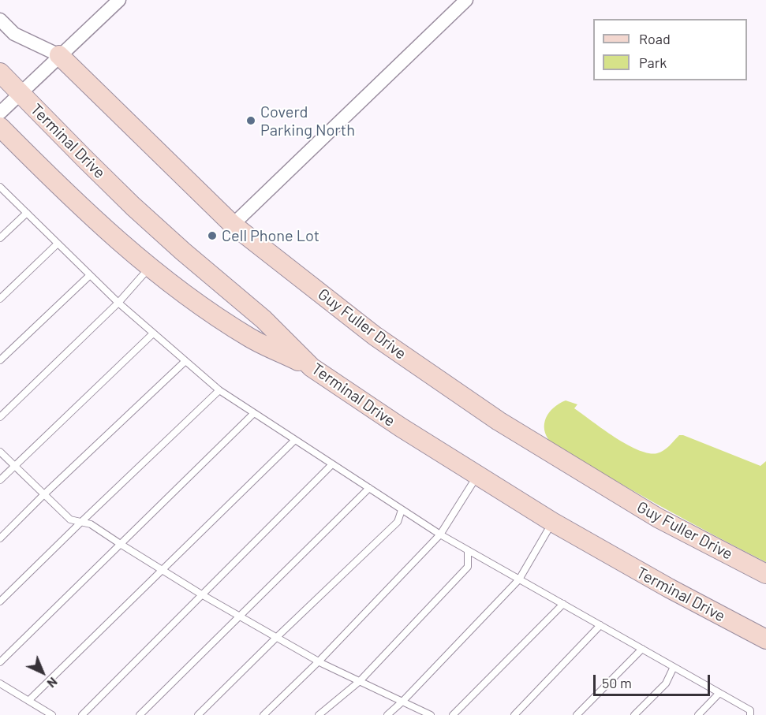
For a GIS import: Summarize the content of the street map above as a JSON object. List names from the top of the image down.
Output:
{
  "streets": {
    "main road": ["Terminal Drive", "Guy Fuller Drive"]
  },
  "places": ["Coverd Parking North", "Cell Phone Lot"],
  "legend": ["Road", "Park"],
  "scale_bar": "50 m",
  "north": "bottom right"
}
